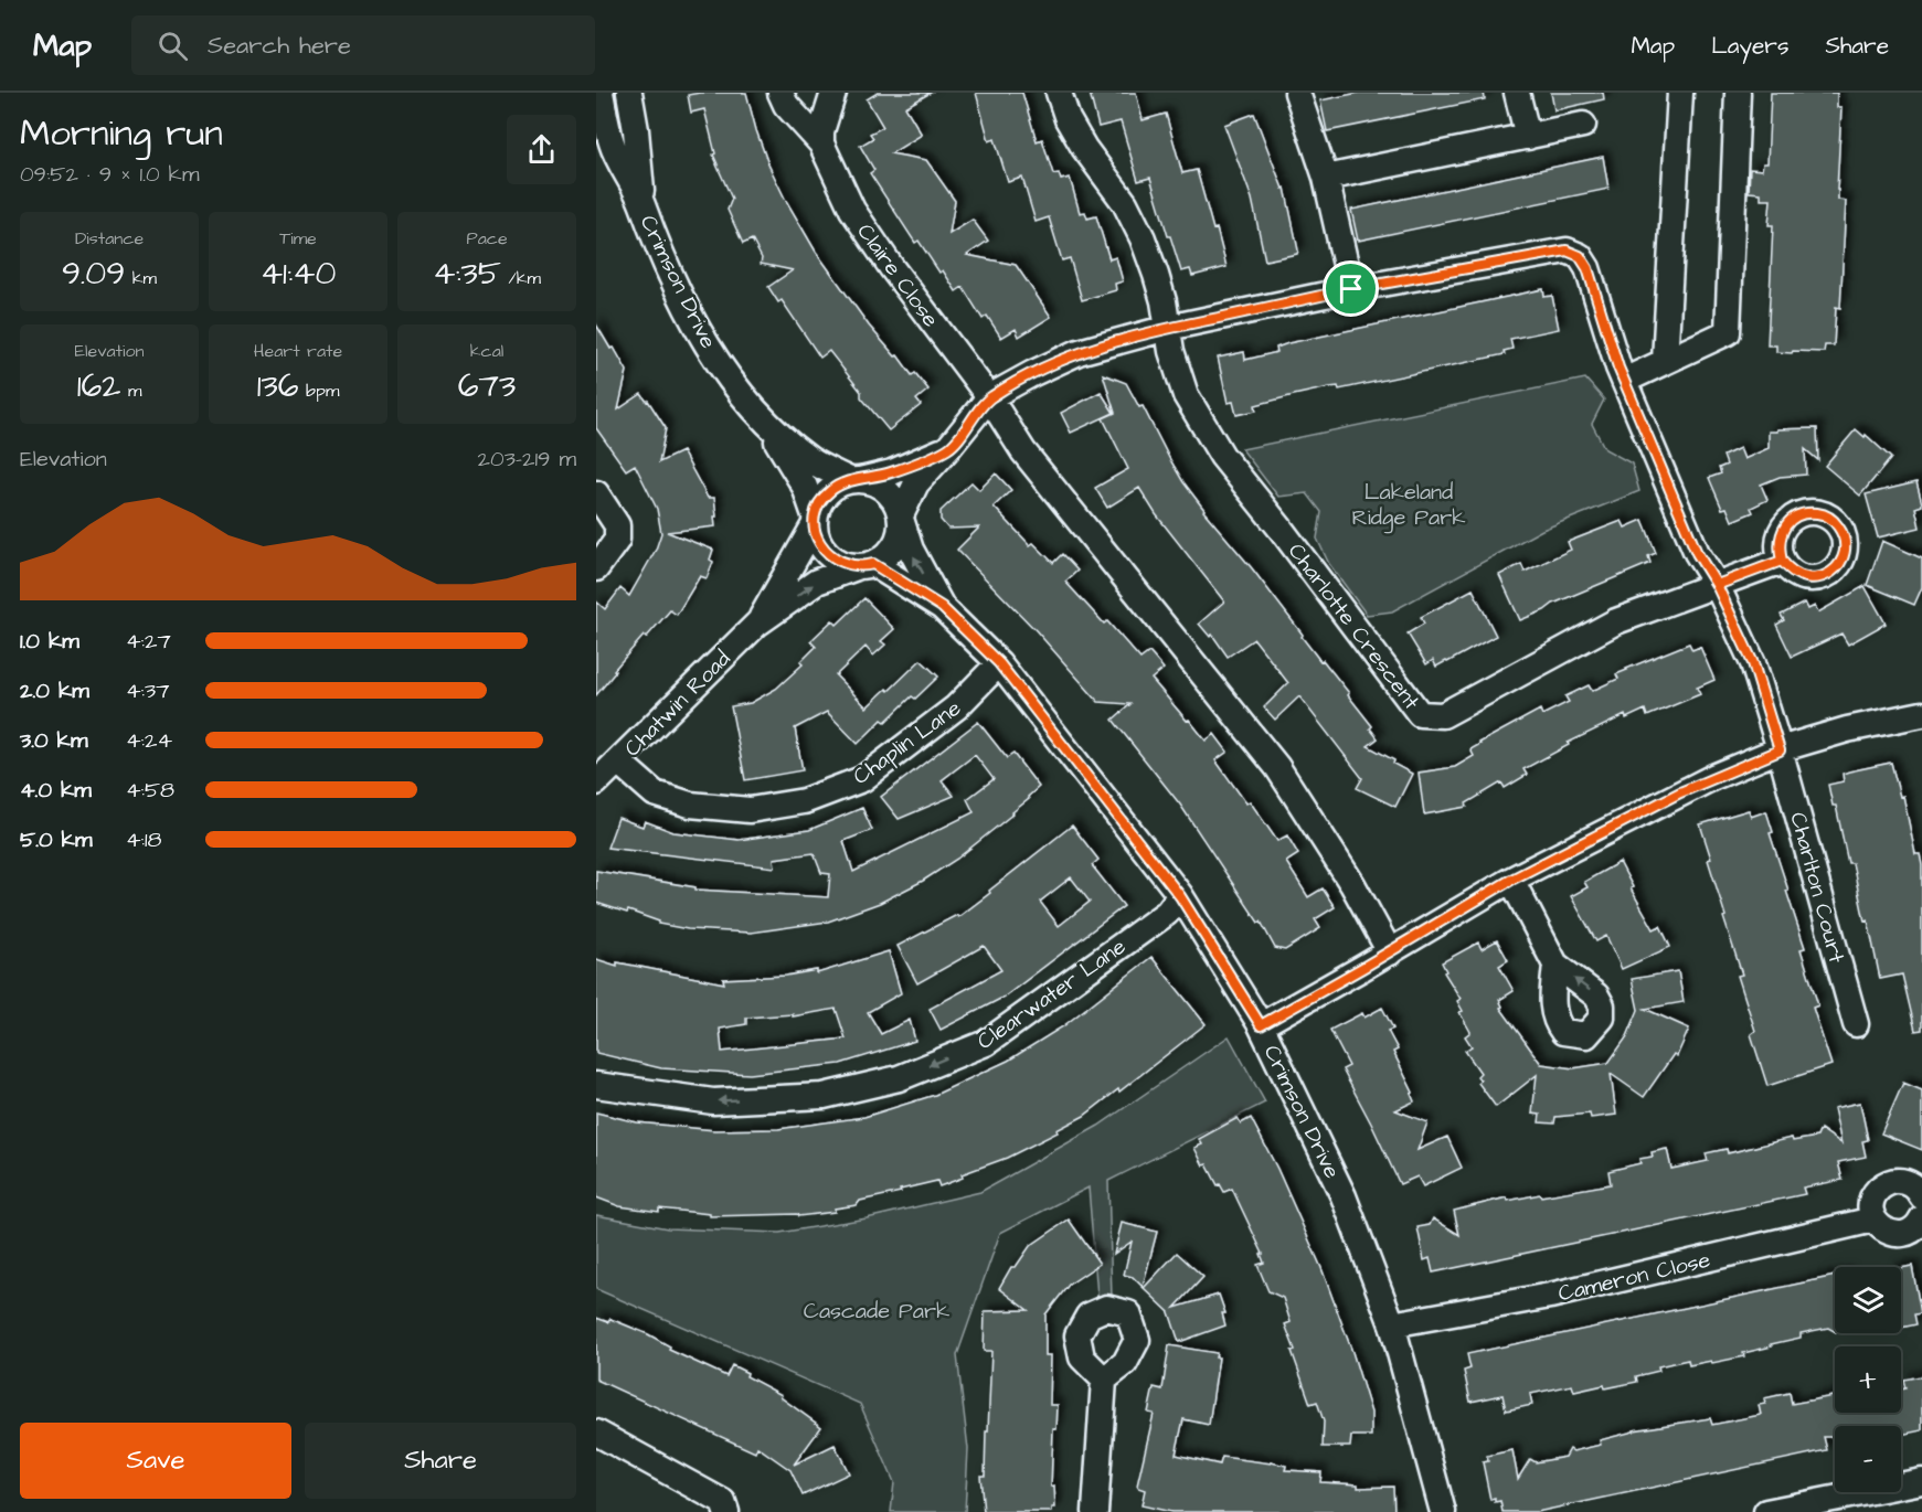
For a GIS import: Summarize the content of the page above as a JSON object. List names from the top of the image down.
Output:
{
  "streets": {
    "street": [
      "Claire Close",
      "Crimson Drive",
      "Charlotte Crescent",
      "Chatwin Road",
      "Chaplin Lane",
      "Charlton Court",
      "Clearwater Lane",
      "Cameron Close"
    ]
  },
  "crossings": [
    ["Crimson Drive", "Chatwin Road"],
    ["Crimson Drive", "Chaplin Lane"],
    ["Crimson Drive", "Clearwater Lane"],
    ["Crimson Drive", "Cameron Close"],
    ["Charlotte Crescent", "Charlton Court"],
    ["Chatwin Road", "Chaplin Lane"]
  ],
  "one_way": ["Clearwater Lane"],
  "parks": ["Lakeland Ridge Park", "Cascade Park"],
  "page": {
    "header": "Map",
    "search": "Search here",
    "nav": ["Map", "Layers", "Share"],
    "heading": ["Morning run", "09:52 · 9 × 1.0 km"],
    "stats": [
      ["Distance", "9.09 km"],
      ["Time", "41:40"],
      ["Pace", "4:35 /km"],
      ["Elevation", "162 m"],
      ["Heart rate", "136 bpm"],
      ["kcal", "673"]
    ],
    "chart": ["Elevation", "203–219 m"],
    "list": [
      {
        "name": "1.0 km",
        "note": "4:27"
      },
      {
        "name": "2.0 km",
        "note": "4:37"
      },
      {
        "name": "3.0 km",
        "note": "4:24"
      },
      {
        "name": "4.0 km",
        "note": "4:58"
      },
      {
        "name": "5.0 km",
        "note": "4:18"
      }
    ],
    "map_buttons": ["+", "−"],
    "buttons": ["Save", "Share"]
  }
}
